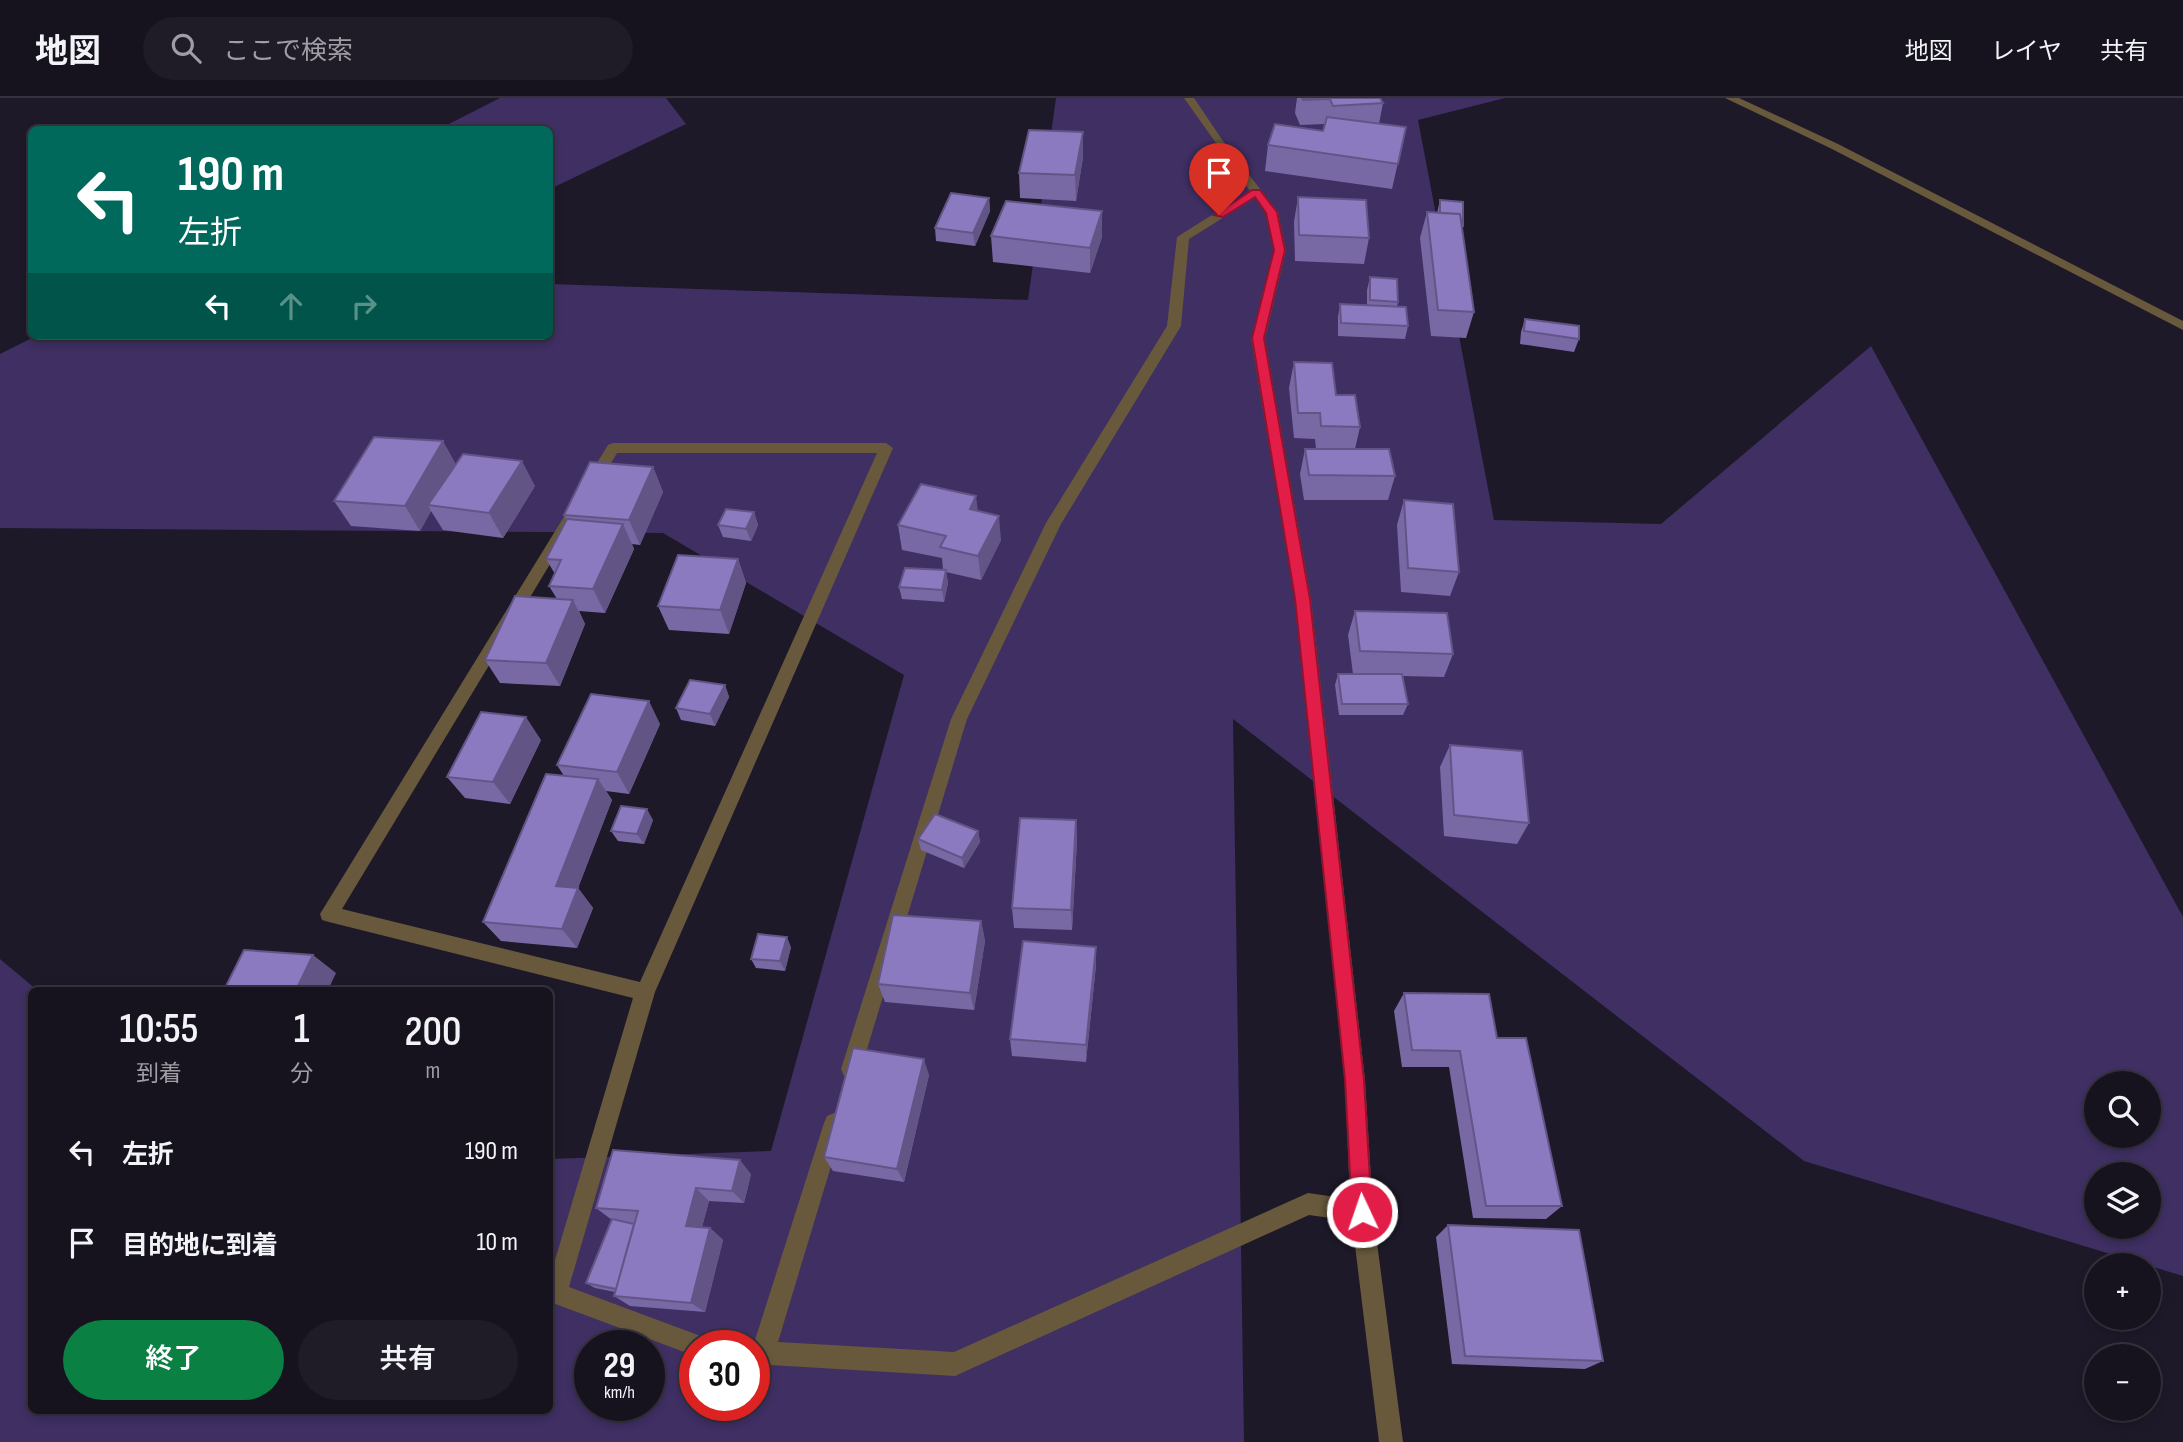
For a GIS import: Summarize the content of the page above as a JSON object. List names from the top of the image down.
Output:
{
  "page": {
    "header": "地図",
    "search": "ここで検索",
    "nav": ["地図", "レイヤ", "共有"],
    "turn": ["190 m", "左折"],
    "eta": [
      "10:55",
      "到着",
      "1",
      "分",
      "200",
      "m"
    ],
    "map_buttons": ["+", "−"],
    "list": [
      {
        "name": "左折",
        "value": "190 m"
      },
      {
        "name": "目的地に到着",
        "value": "10 m"
      }
    ],
    "buttons": ["終了", "共有"],
    "speed": "29 km/h",
    "limit": "30"
  }
}
